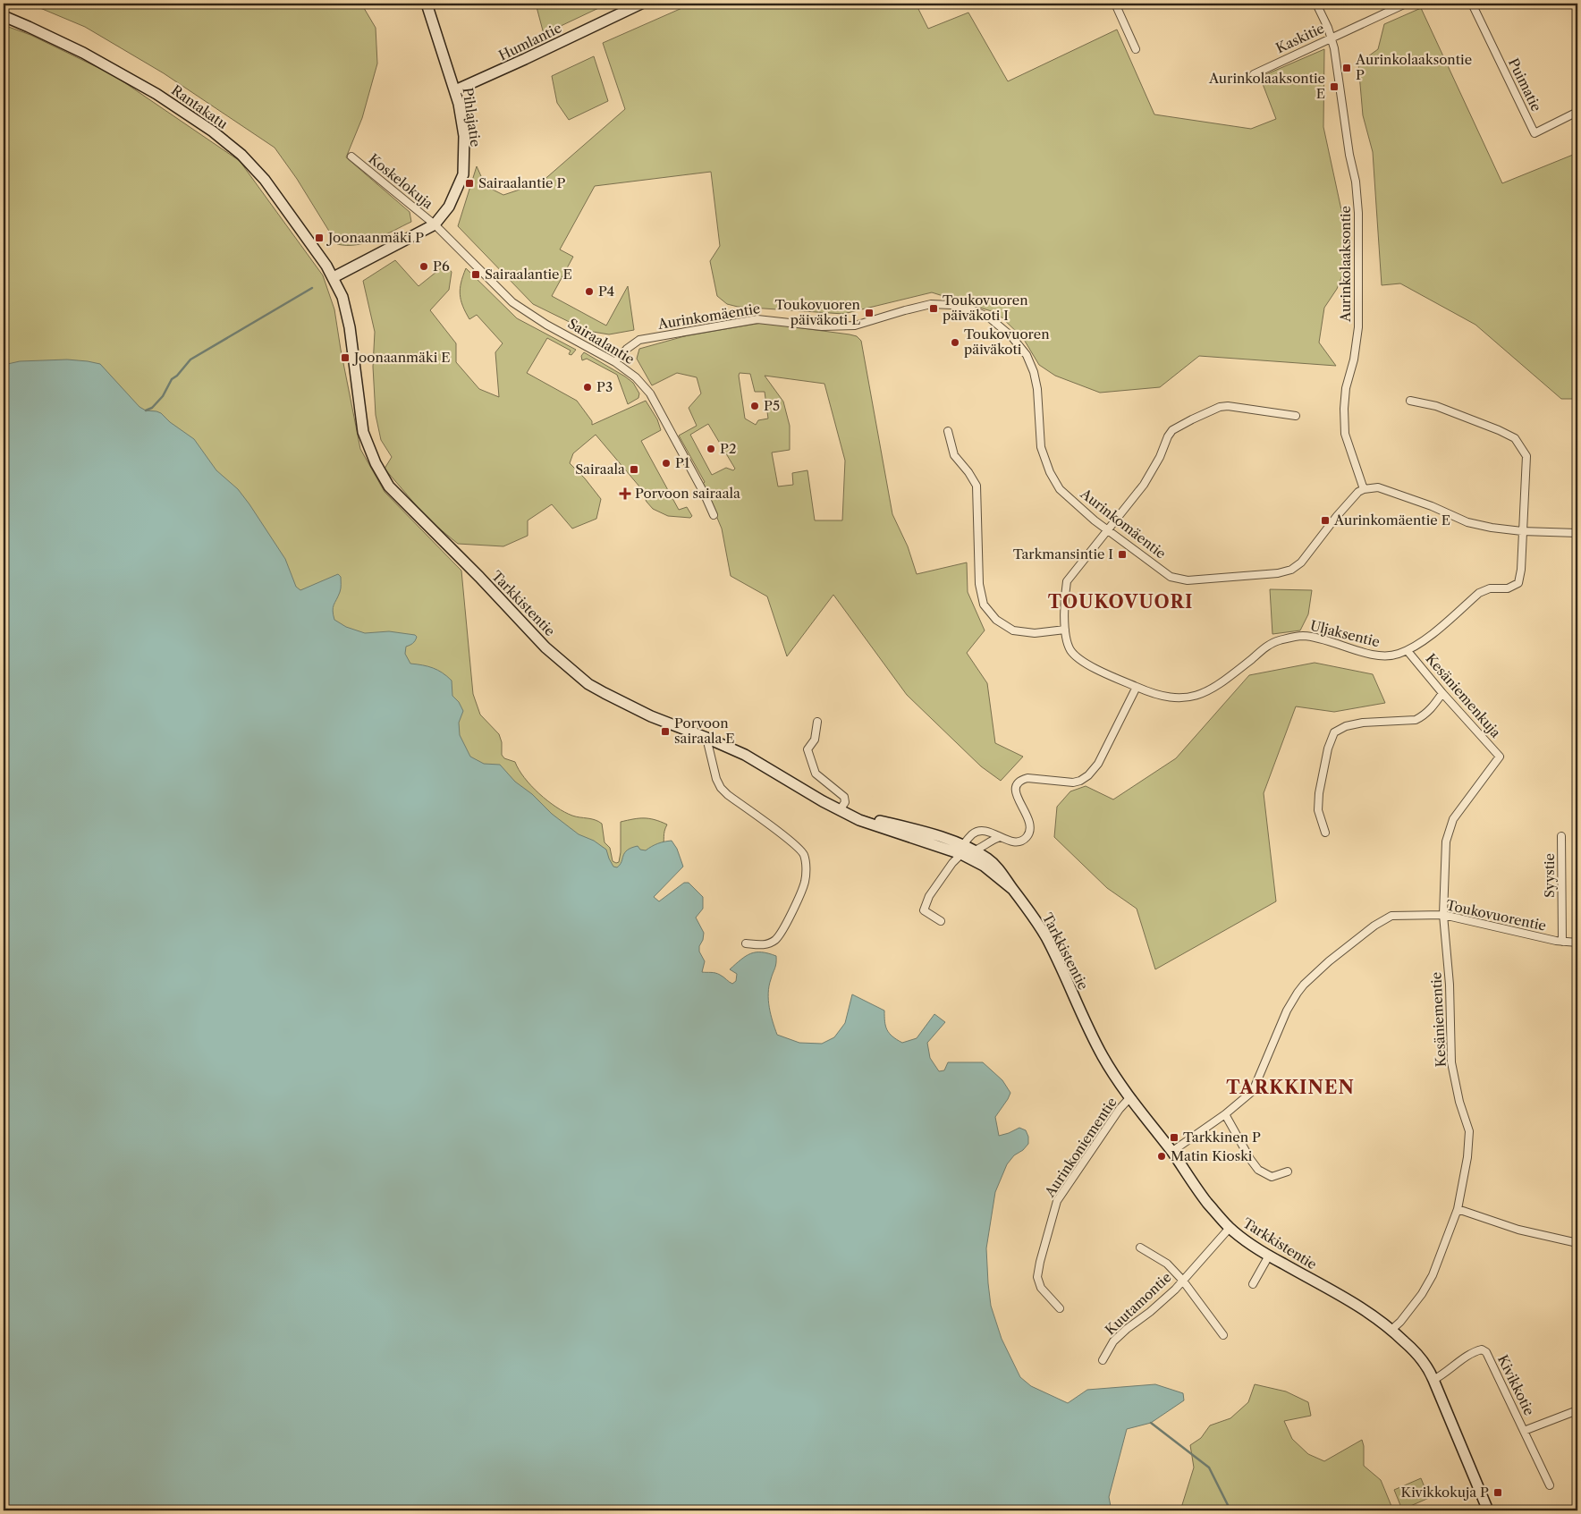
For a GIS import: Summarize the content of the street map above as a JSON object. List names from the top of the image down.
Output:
{
  "streets": {
    "street": [
      "Kaskitie",
      "Humlantie",
      "Puimatie",
      "Rantakatu",
      "Pihlajatie",
      "Koskelokuja",
      "Aurinkolaaksontie",
      "Aurinkomäentie",
      "Sairaalantie",
      "Tarkkistentie",
      "Uljaksentie",
      "Kesäniemenkuja",
      "Syystie",
      "Toukovuorentie",
      "Kesäniementie",
      "Aurinkoniementie",
      "Kuutamontie",
      "Kivikkotie"
    ]
  },
  "crossings": [
    ["Kaskitie", "Aurinkolaaksontie"],
    ["Humlantie", "Pihlajatie"],
    ["Rantakatu", "Pihlajatie"],
    ["Rantakatu", "Tarkkistentie"],
    ["Pihlajatie", "Koskelokuja"],
    ["Pihlajatie", "Sairaalantie"],
    ["Pihlajatie", "Tarkkistentie"],
    ["Koskelokuja", "Sairaalantie"],
    ["Aurinkolaaksontie", "Aurinkomäentie"],
    ["Aurinkomäentie", "Sairaalantie"],
    ["Aurinkomäentie", "Uljaksentie"],
    ["Tarkkistentie", "Toukovuorentie"],
    ["Tarkkistentie", "Kesäniementie"],
    ["Tarkkistentie", "Aurinkoniementie"],
    ["Tarkkistentie", "Kuutamontie"],
    ["Tarkkistentie", "Kivikkotie"],
    ["Uljaksentie", "Kesäniemenkuja"],
    ["Kesäniemenkuja", "Kesäniementie"],
    ["Syystie", "Toukovuorentie"],
    ["Toukovuorentie", "Kesäniementie"]
  ],
  "districts": ["TOUKOVUORI", "TARKKINEN"],
  "places": {
    "transit": [
      "Aurinkolaaksontie P",
      "Aurinkolaaksontie E",
      "Sairaalantie P",
      "Joonaanmäki P",
      "Sairaalantie E",
      "Toukovuoren päiväkoti I",
      "Toukovuoren päiväkoti L",
      "Joonaanmäki E",
      "Sairaala",
      "Aurinkomäentie E",
      "Tarkmansintie I",
      "Porvoon sairaala E",
      "Tarkkinen P",
      "Kivikkokuja P"
    ],
    "other": [
      "P6",
      "P4",
      "Toukovuoren päiväkoti",
      "P3",
      "P5",
      "P2",
      "P1",
      "Matin Kioski"
    ],
    "health": ["Porvoon sairaala"]
  }
}
